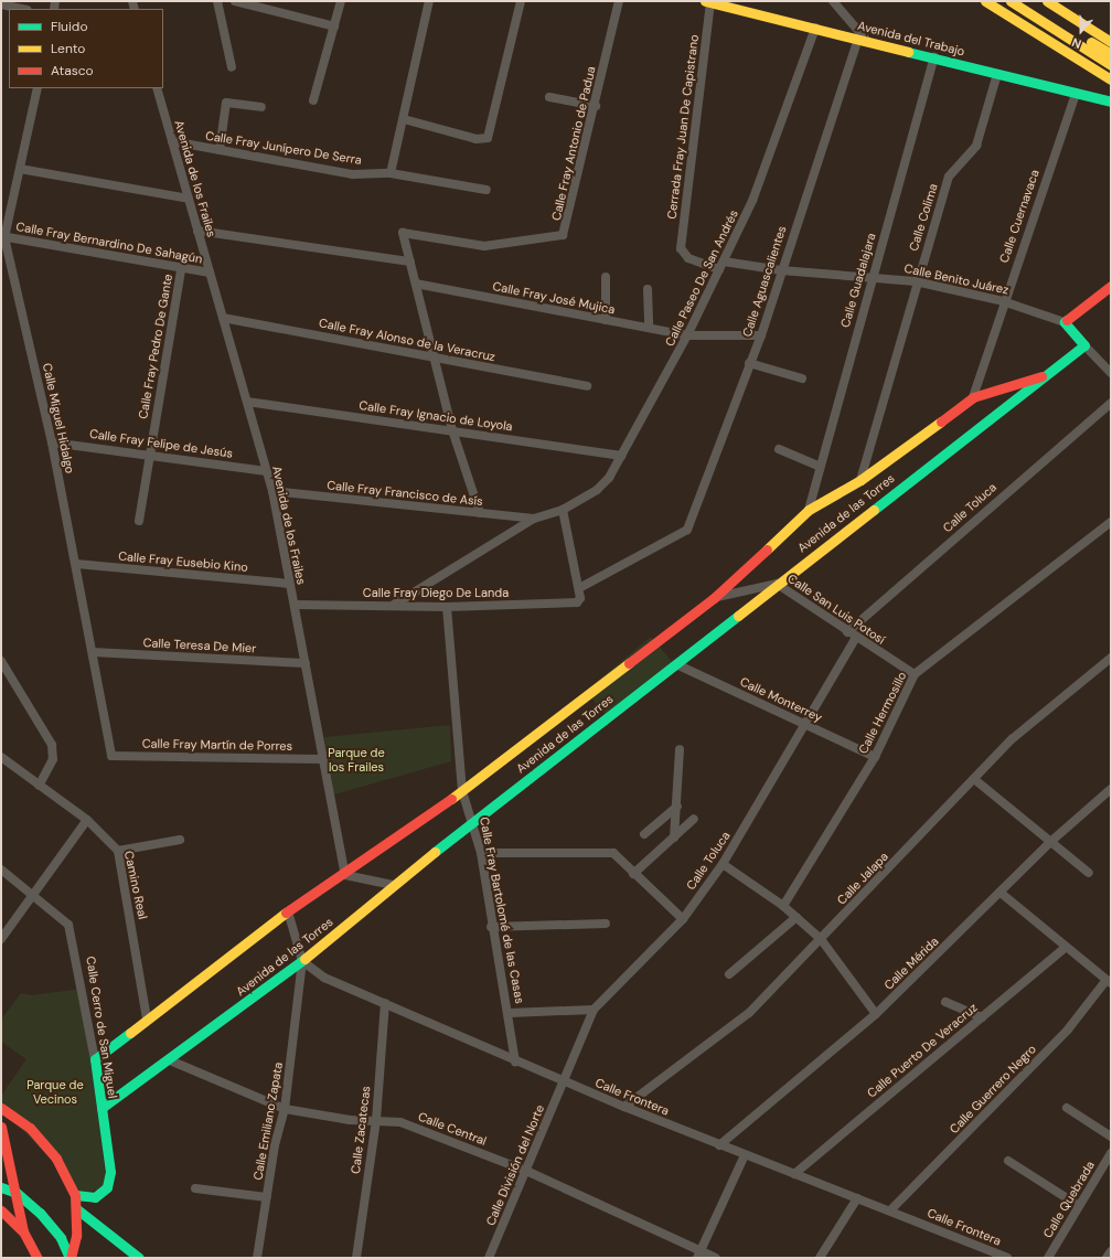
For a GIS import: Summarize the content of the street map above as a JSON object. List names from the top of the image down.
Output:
{
  "streets": {
    "street": [
      "Avenida del Trabajo",
      "Cerrada Fray Juan De Capistrano",
      "Calle Fray Antonio de Padua",
      "Calle Fray Junípero De Serra",
      "Avenida de los Frailes",
      "Calle Cuernavaca",
      "Calle Colima",
      "Calle Fray Bernardino De Sahagún",
      "Calle Paseo De San Andrés",
      "Calle Benito Juárez",
      "Calle Guadalajara",
      "Calle Aguascalientes",
      "Calle Fray José Mujica",
      "Calle Fray Alonso de la Veracruz",
      "Calle Fray Pedro De Gante",
      "Calle Fray Ignacio de Loyola",
      "Calle Miguel Hidalgo",
      "Calle Fray Felipe de Jesús",
      "Calle Fray Francisco de Asís",
      "Calle Toluca",
      "Avenida de las Torres",
      "Calle Fray Eusebio Kino",
      "Calle Fray Diego De Landa",
      "Calle San Luis Potosí",
      "Calle Teresa De Mier",
      "Calle Monterrey",
      "Calle Hermosillo",
      "Calle Fray Martín de Porres",
      "Calle Jalapa",
      "Camino Real",
      "Calle Fray Bartolomé de las Casas",
      "Calle Mérida",
      "Calle Cerro de San Miguel",
      "Calle Puerto De Veracruz",
      "Calle Guerrero Negro",
      "Calle Frontera",
      "Calle Emiliano Zapata",
      "Calle Central",
      "Calle Zacatecas",
      "Calle División del Norte",
      "Calle Quebrada"
    ]
  },
  "crossings": [
    ["Avenida del Trabajo", "Cerrada Fray Juan De Capistrano"],
    ["Avenida del Trabajo", "Calle Cuernavaca"],
    ["Avenida del Trabajo", "Calle Colima"],
    ["Avenida del Trabajo", "Calle Paseo De San Andrés"],
    ["Avenida del Trabajo", "Calle Guadalajara"],
    ["Avenida del Trabajo", "Calle Aguascalientes"],
    ["Cerrada Fray Juan De Capistrano", "Calle Benito Juárez"],
    ["Calle Fray Junípero De Serra", "Avenida de los Frailes"],
    ["Avenida de los Frailes", "Calle Fray Bernardino De Sahagún"],
    ["Avenida de los Frailes", "Calle Fray Alonso de la Veracruz"],
    ["Avenida de los Frailes", "Calle Fray Ignacio de Loyola"],
    ["Avenida de los Frailes", "Calle Fray Felipe de Jesús"],
    ["Avenida de los Frailes", "Calle Fray Francisco de Asís"],
    ["Avenida de los Frailes", "Avenida de las Torres"],
    ["Avenida de los Frailes", "Calle Fray Eusebio Kino"],
    ["Avenida de los Frailes", "Calle Fray Diego De Landa"],
    ["Avenida de los Frailes", "Calle Teresa De Mier"],
    ["Avenida de los Frailes", "Calle Fray Martín de Porres"],
    ["Calle Cuernavaca", "Calle Benito Juárez"],
    ["Calle Cuernavaca", "Avenida de las Torres"],
    ["Calle Colima", "Calle Benito Juárez"],
    ["Calle Colima", "Avenida de las Torres"],
    ["Calle Fray Bernardino De Sahagún", "Calle Fray Pedro De Gante"],
    ["Calle Fray Bernardino De Sahagún", "Calle Miguel Hidalgo"],
    ["Calle Paseo De San Andrés", "Calle Benito Juárez"],
    ["Calle Paseo De San Andrés", "Calle Fray José Mujica"],
    ["Calle Paseo De San Andrés", "Calle Fray Ignacio de Loyola"],
    ["Calle Paseo De San Andrés", "Calle Fray Francisco de Asís"],
    ["Calle Benito Juárez", "Calle Guadalajara"],
    ["Calle Benito Juárez", "Calle Aguascalientes"],
    ["Calle Guadalajara", "Avenida de las Torres"],
    ["Calle Aguascalientes", "Calle Fray José Mujica"],
    ["Calle Aguascalientes", "Calle Fray Diego De Landa"],
    ["Calle Fray Pedro De Gante", "Calle Fray Felipe de Jesús"],
    ["Calle Miguel Hidalgo", "Calle Fray Felipe de Jesús"],
    ["Calle Miguel Hidalgo", "Calle Fray Eusebio Kino"],
    ["Calle Miguel Hidalgo", "Calle Teresa De Mier"],
    ["Calle Miguel Hidalgo", "Calle Fray Martín de Porres"],
    ["Calle Toluca", "Calle San Luis Potosí"],
    ["Calle Toluca", "Calle Monterrey"],
    ["Calle Toluca", "Calle Frontera"],
    ["Calle Toluca", "Calle División del Norte"],
    ["Avenida de las Torres", "Calle San Luis Potosí"],
    ["Avenida de las Torres", "Calle Monterrey"],
    ["Avenida de las Torres", "Camino Real"],
    ["Avenida de las Torres", "Calle Fray Bartolomé de las Casas"],
    ["Avenida de las Torres", "Calle Cerro de San Miguel"],
    ["Avenida de las Torres", "Calle Frontera"],
    ["Avenida de las Torres", "Calle Emiliano Zapata"],
    ["Avenida de las Torres", "Calle Central"],
    ["Calle Fray Diego De Landa", "Calle Fray Bartolomé de las Casas"],
    ["Calle San Luis Potosí", "Calle Hermosillo"],
    ["Calle Monterrey", "Calle Hermosillo"],
    ["Calle Jalapa", "Calle Frontera"],
    ["Calle Fray Bartolomé de las Casas", "Calle Frontera"],
    ["Calle Mérida", "Calle Frontera"],
    ["Calle Puerto De Veracruz", "Calle Frontera"],
    ["Calle Guerrero Negro", "Calle Frontera"],
    ["Calle Frontera", "Calle Emiliano Zapata"],
    ["Calle Frontera", "Calle Zacatecas"],
    ["Calle Frontera", "Calle División del Norte"],
    ["Calle Emiliano Zapata", "Calle Central"],
    ["Calle Central", "Calle Zacatecas"],
    ["Calle Central", "Calle División del Norte"]
  ],
  "parks": ["Parque de los Frailes", "Parque de Vecinos"],
  "legend": ["Fluido", "Lento", "Atasco"],
  "north": "bottom"
}
